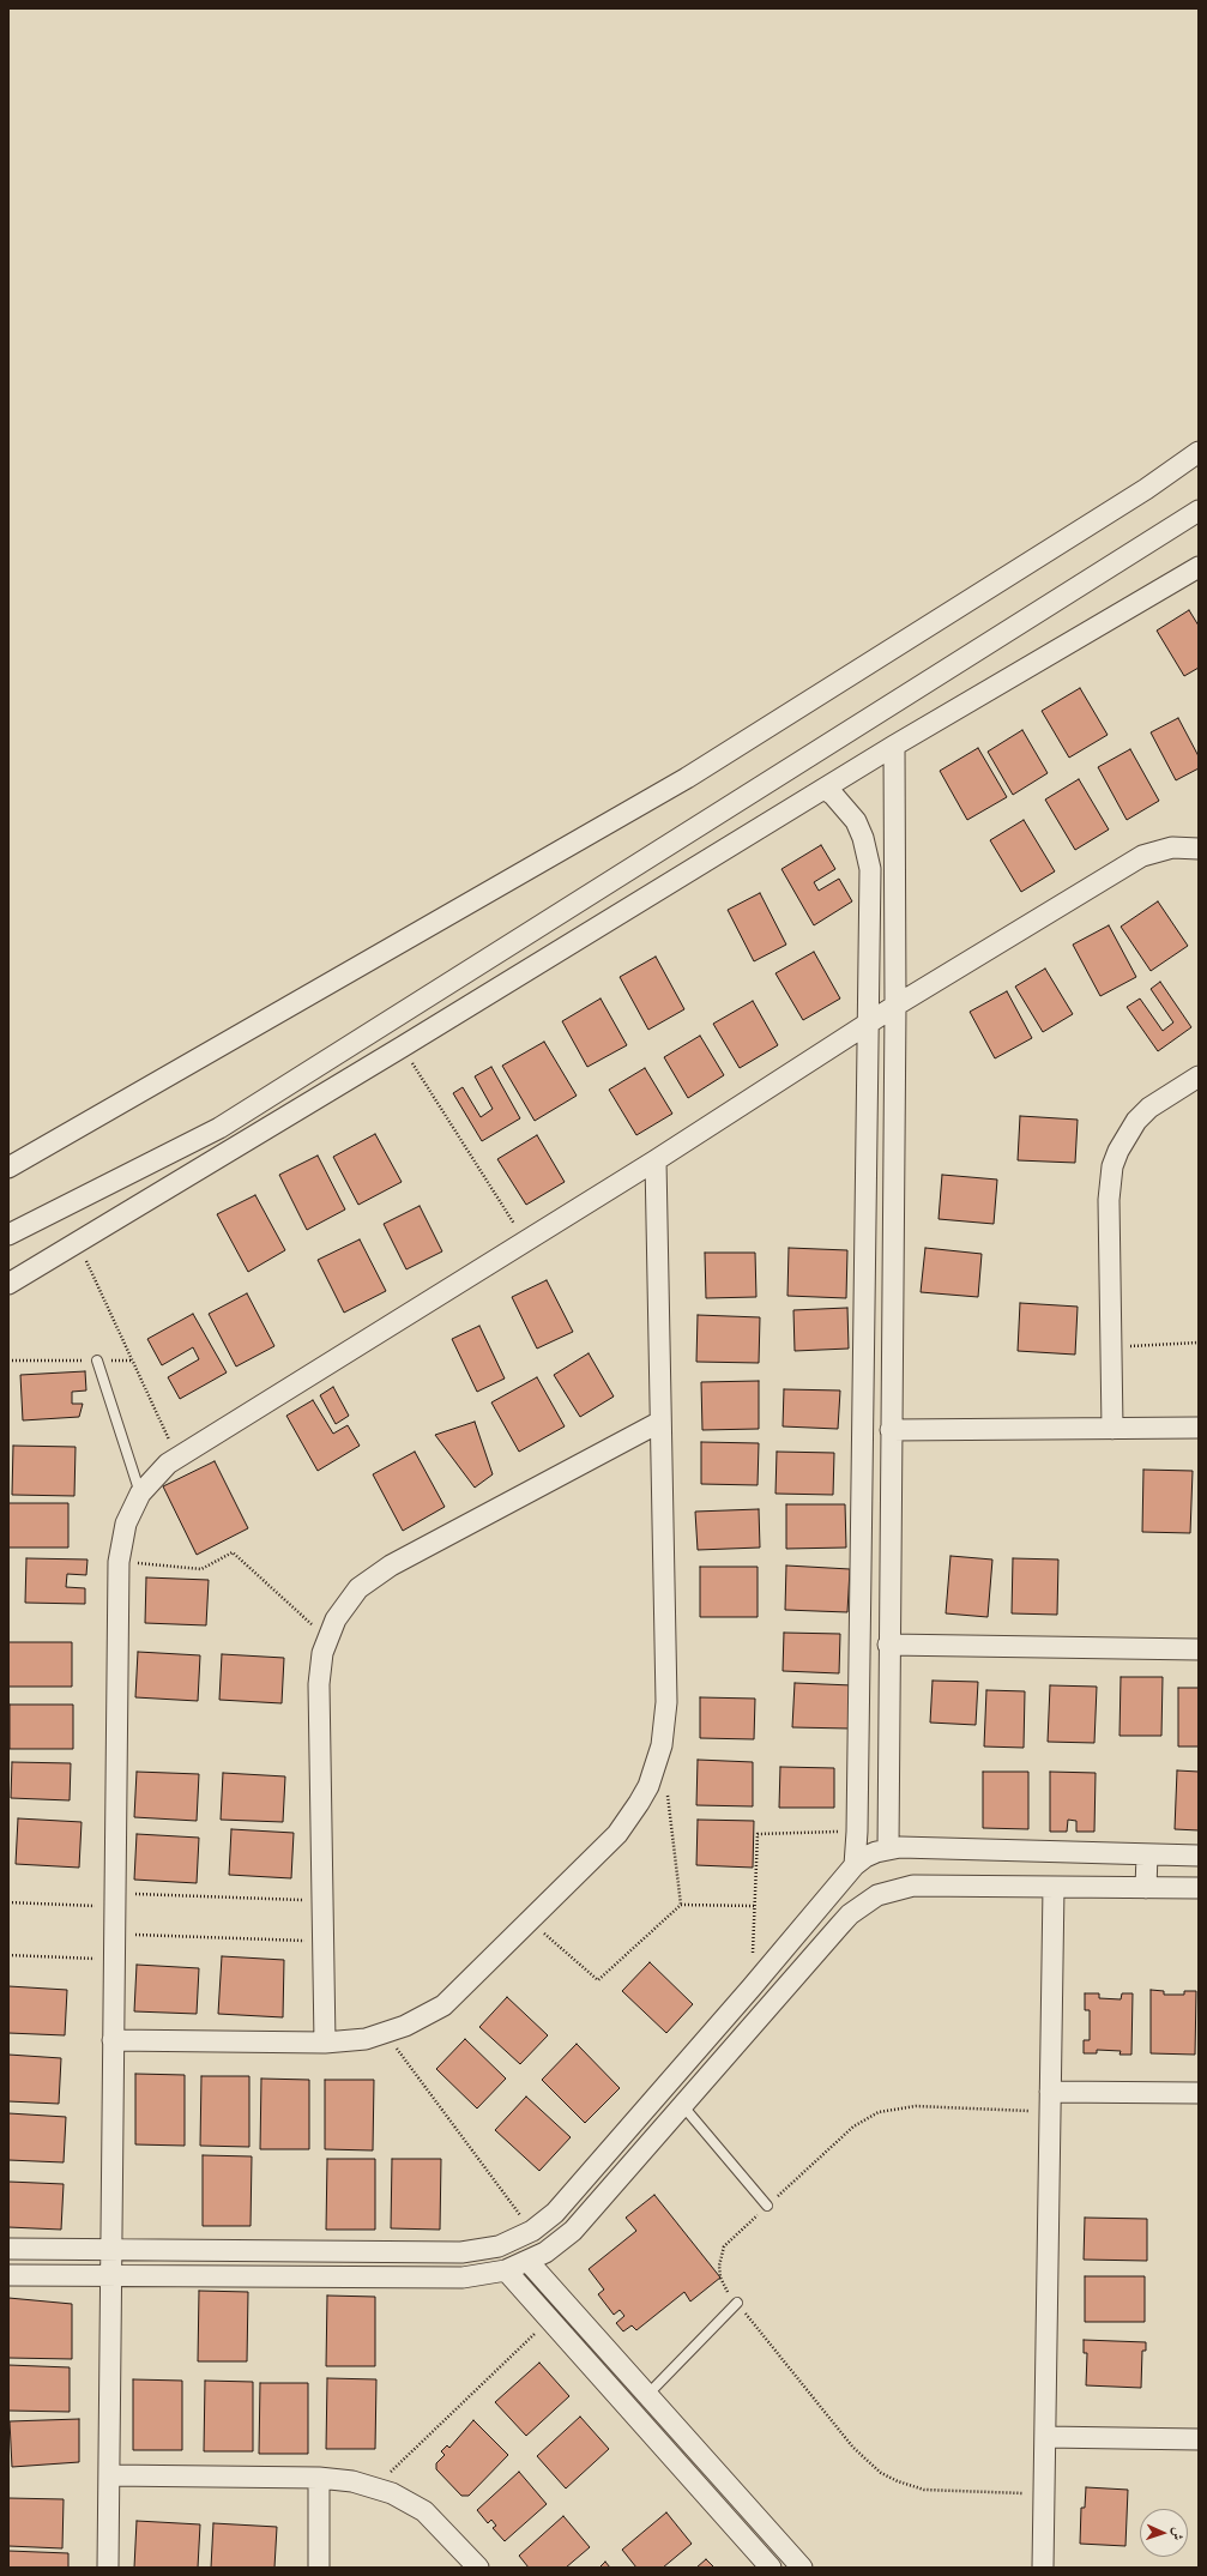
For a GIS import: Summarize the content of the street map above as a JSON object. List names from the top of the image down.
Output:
{
  "north": "right"
}
